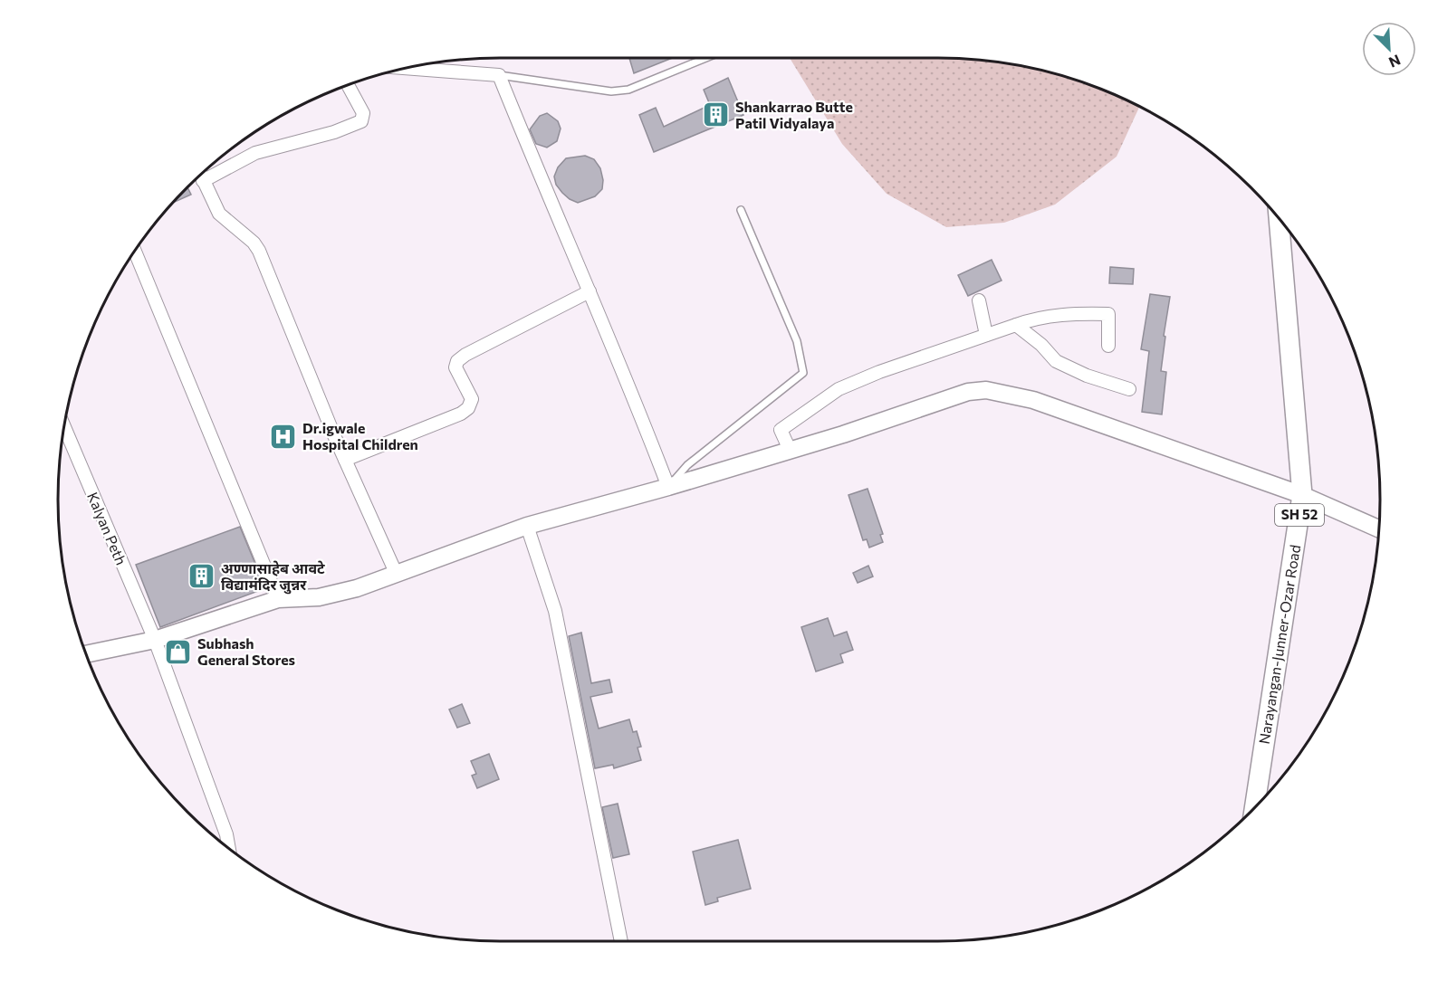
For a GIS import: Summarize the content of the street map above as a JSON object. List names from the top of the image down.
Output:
{
  "streets": {
    "main road": ["SH 52", "Narayangan-Junner-Ozar Road"],
    "street": ["Kalyan Peth"]
  },
  "places": {
    "building": ["Shankarrao Butte Patil Vidyalaya", "अण्णासाहेब आवटे विद्यामंदिर जुन्नर"],
    "hospital": ["Dr.igwale Hospital Children"],
    "shop": ["Subhash General Stores"]
  },
  "north": "bottom right"
}
